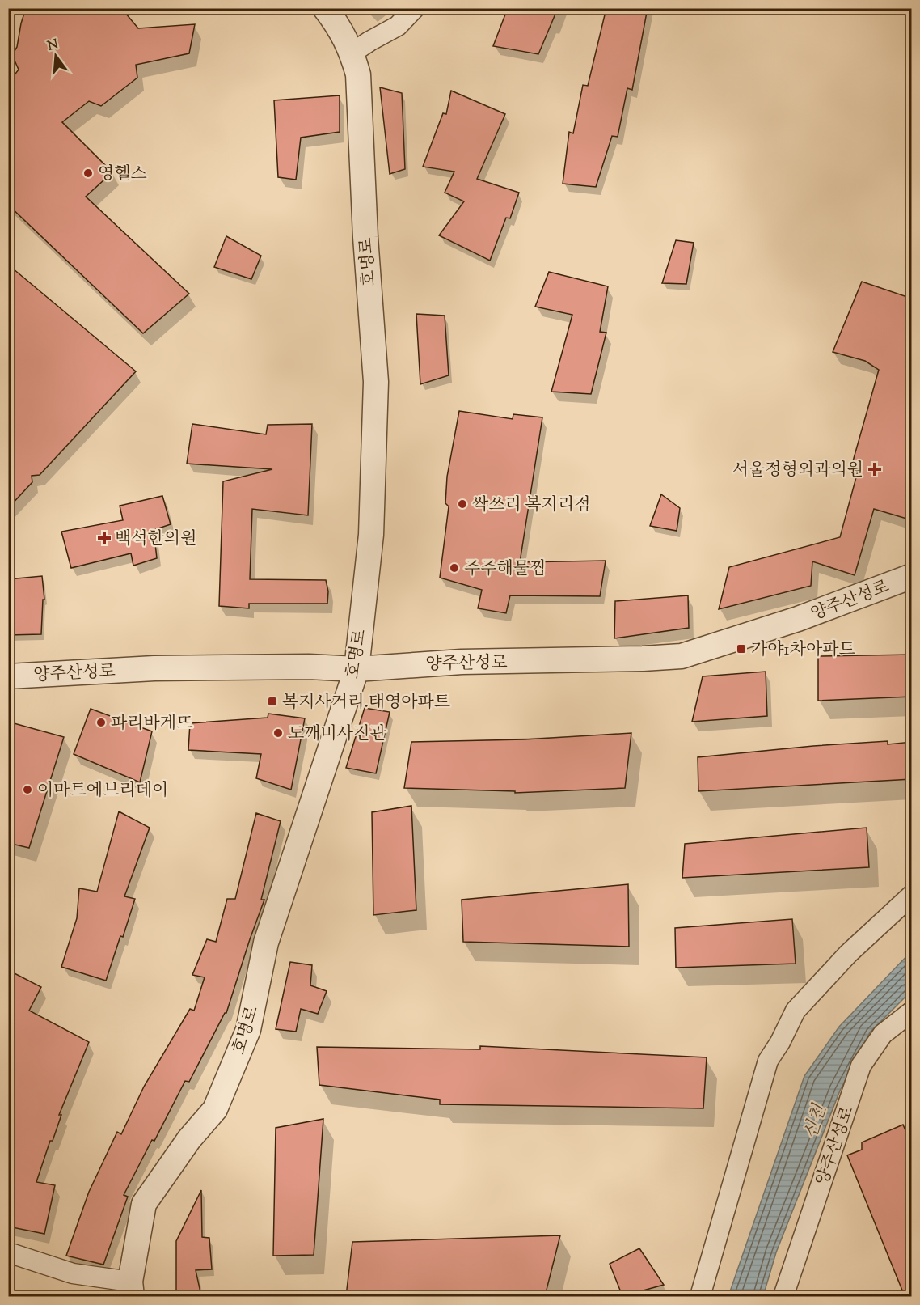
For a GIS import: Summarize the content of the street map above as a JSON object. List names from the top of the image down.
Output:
{
  "streets": {
    "street": ["호명로", "양주산성로"]
  },
  "crossings": [
    ["호명로", "양주산성로"]
  ],
  "water": ["신천"],
  "places": {
    "other": [
      "영헬스",
      "싹쓰리 복지리점",
      "주주해물찜",
      "파리바게뜨",
      "도깨비사진관",
      "이마트에브리데이"
    ],
    "health": ["서울정형외과의원", "백석한의원"],
    "transit": ["가야1차아파트", "복지사거리.태영아파트"]
  },
  "north": "top"
}
